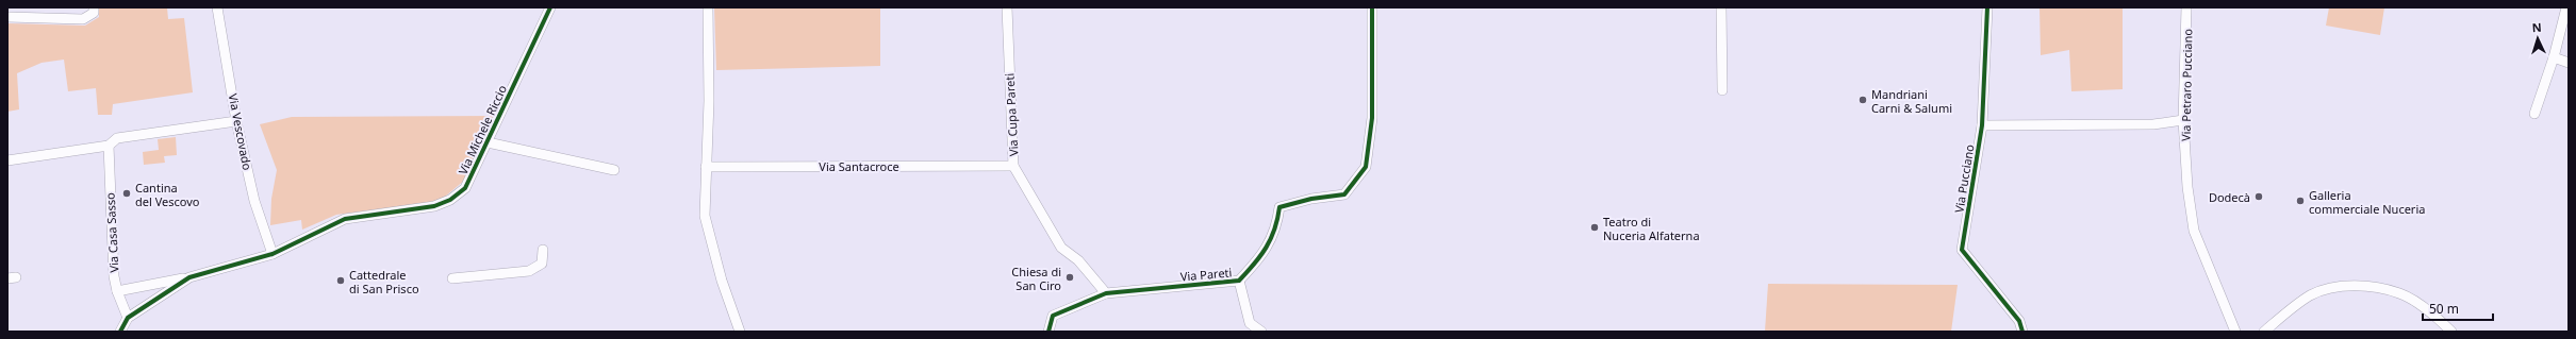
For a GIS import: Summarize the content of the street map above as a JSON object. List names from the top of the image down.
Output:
{
  "streets": {
    "street": [
      "Via Petraro Pucciano",
      "Via Cupa Pareti",
      "Via Michele Riccio",
      "Via Vescovado",
      "Via Santacroce",
      "Via Pucciano",
      "Via Casa Sasso",
      "Via Pareti"
    ]
  },
  "crossings": [
    ["Via Cupa Pareti", "Via Santacroce"],
    ["Via Cupa Pareti", "Via Pareti"],
    ["Via Michele Riccio", "Via Vescovado"]
  ],
  "places": [
    "Mandriani Carni & Salumi",
    "Cantina del Vescovo",
    "Dodecà",
    "Galleria commerciale Nuceria",
    "Teatro di Nuceria Alfaterna",
    "Chiesa di San Ciro",
    "Cattedrale di San Prisco"
  ],
  "scale_bar": "50 m",
  "north": "top"
}
